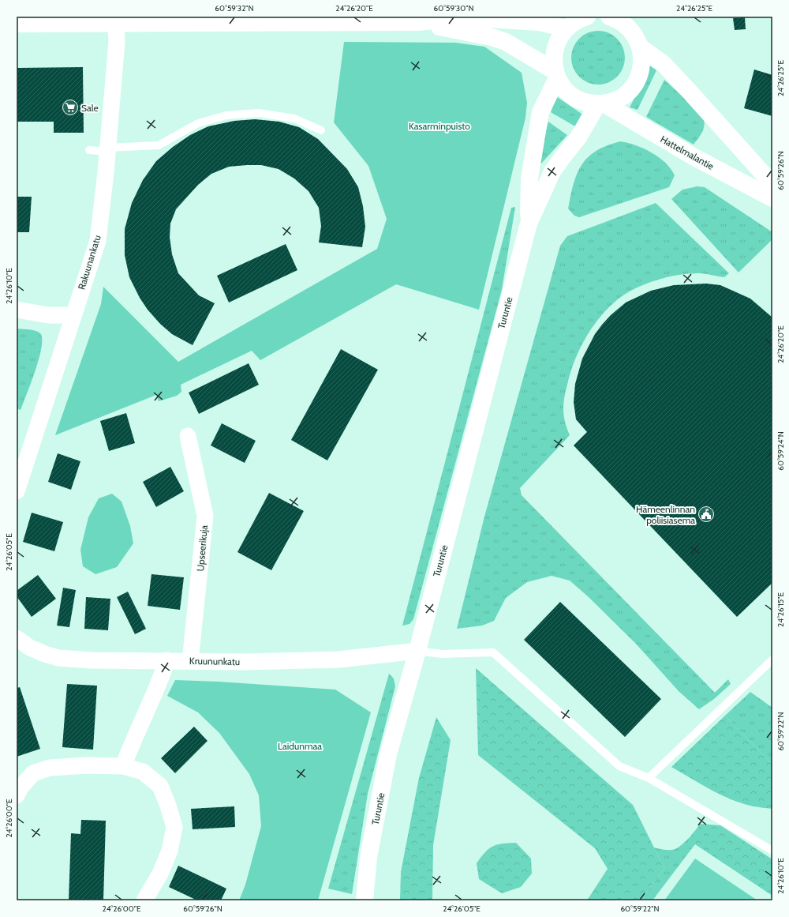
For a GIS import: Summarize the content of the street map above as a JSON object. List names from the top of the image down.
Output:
{
  "streets": {
    "main road": ["Hattelmalantie", "Turuntie"],
    "street": ["Rakuunankatu", "Upseerikuja", "Kruununkatu"]
  },
  "crossings": [
    ["Hattelmalantie", "Turuntie"],
    ["Turuntie", "Kruununkatu"],
    ["Upseerikuja", "Kruununkatu"]
  ],
  "parks": ["Kasarminpuisto", "Laidunmaa"],
  "places": {
    "supermarket": ["Sale"],
    "public building": ["Hämeenlinnan poliisiasema"]
  },
  "coordinates": [
    "60°59'32\"N",
    "24°26'20\"E",
    "60°59'30\"N",
    "24°26'25\"E",
    "60°59'26\"N",
    "24°26'10\"E",
    "60°59'24\"N",
    "24°26'05\"E",
    "24°26'15\"E",
    "60°59'22\"N",
    "24°26'00\"E"
  ]
}
